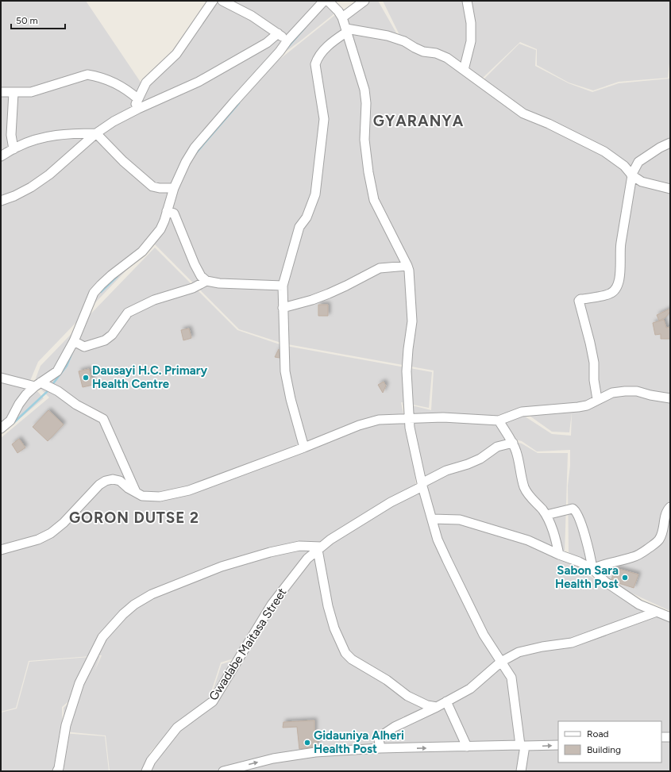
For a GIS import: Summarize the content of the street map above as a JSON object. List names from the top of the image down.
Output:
{
  "streets": {
    "street": ["Gwadabe Maitasa Street"]
  },
  "districts": ["GYARANYA", "GORON DUTSE 2"],
  "places": ["Dausayi H.C. Primary Health Centre", "Sabon Sara Health Post", "Gidauniya Alheri Health Post"],
  "legend": ["Road", "Building"],
  "scale_bar": "50 m"
}
